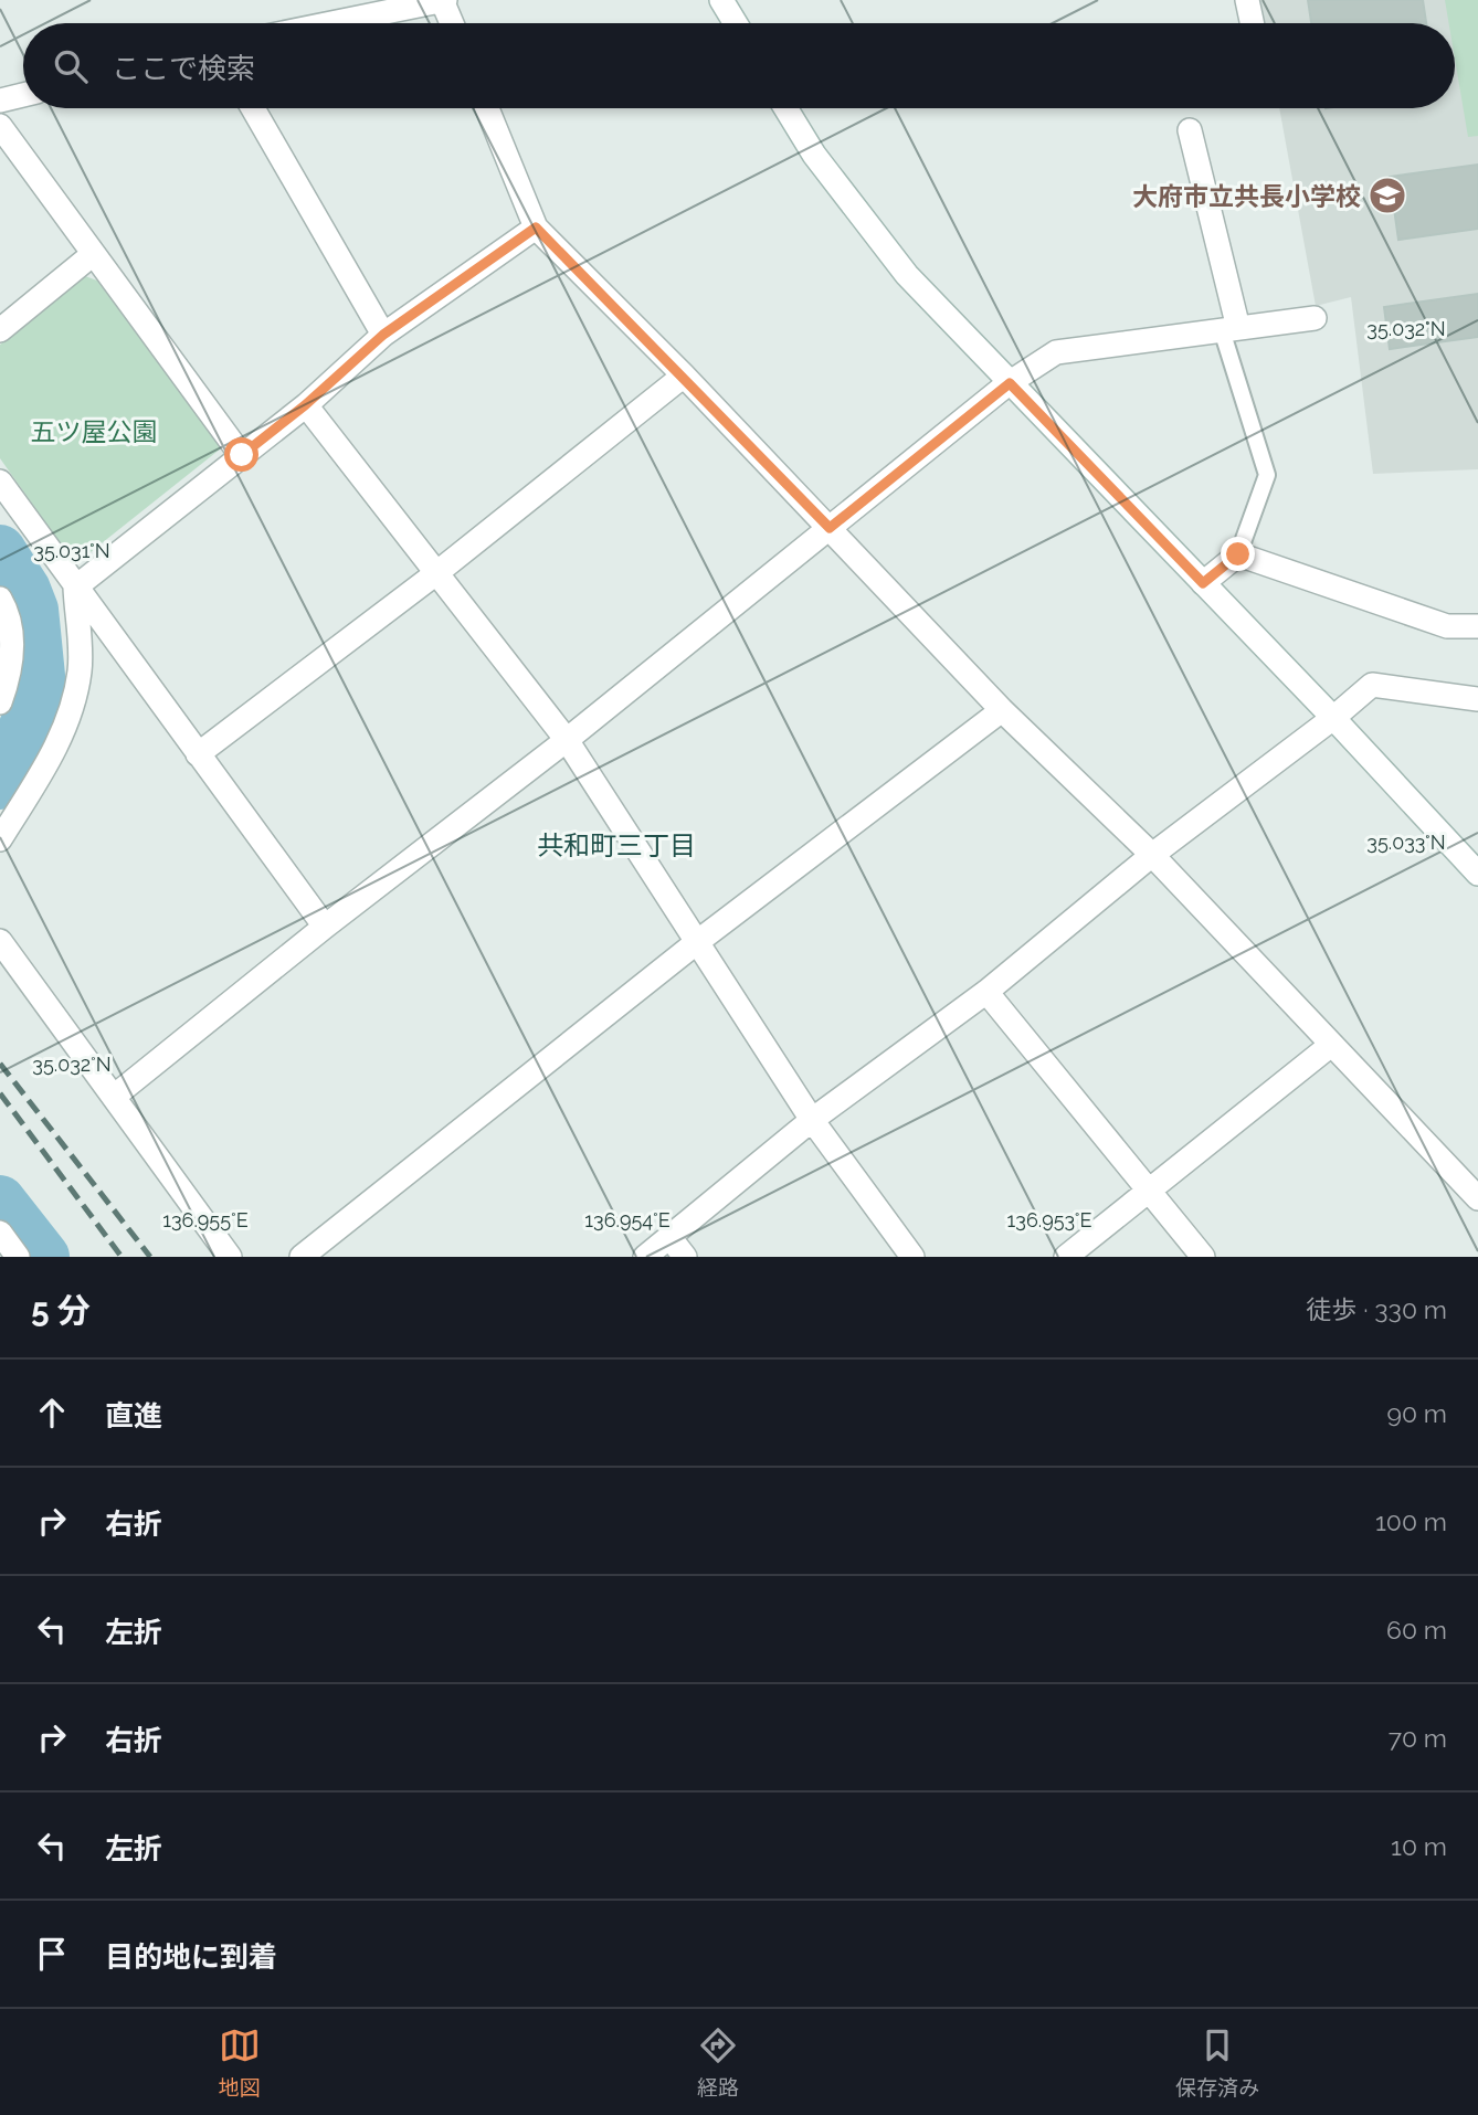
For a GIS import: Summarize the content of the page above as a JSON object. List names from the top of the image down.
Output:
{
  "districts": ["共和町三丁目"],
  "parks": ["五ツ屋公園"],
  "places": {
    "school or university": ["大府市立共長小学校"]
  },
  "page": {
    "search": "ここで検索",
    "heading": ["5 分", "徒歩 · 330 m"],
    "list": [
      ["直進", "90 m"],
      ["右折", "100 m"],
      ["左折", "60 m"],
      ["右折", "70 m"],
      ["左折", "10 m"],
      "目的地に到着"
    ],
    "nav": ["地図", "経路", "保存済み"]
  },
  "coordinates": [
    "35.032°N",
    "35.031°N",
    "35.033°N",
    "136.955°E",
    "136.954°E",
    "136.953°E"
  ]
}
